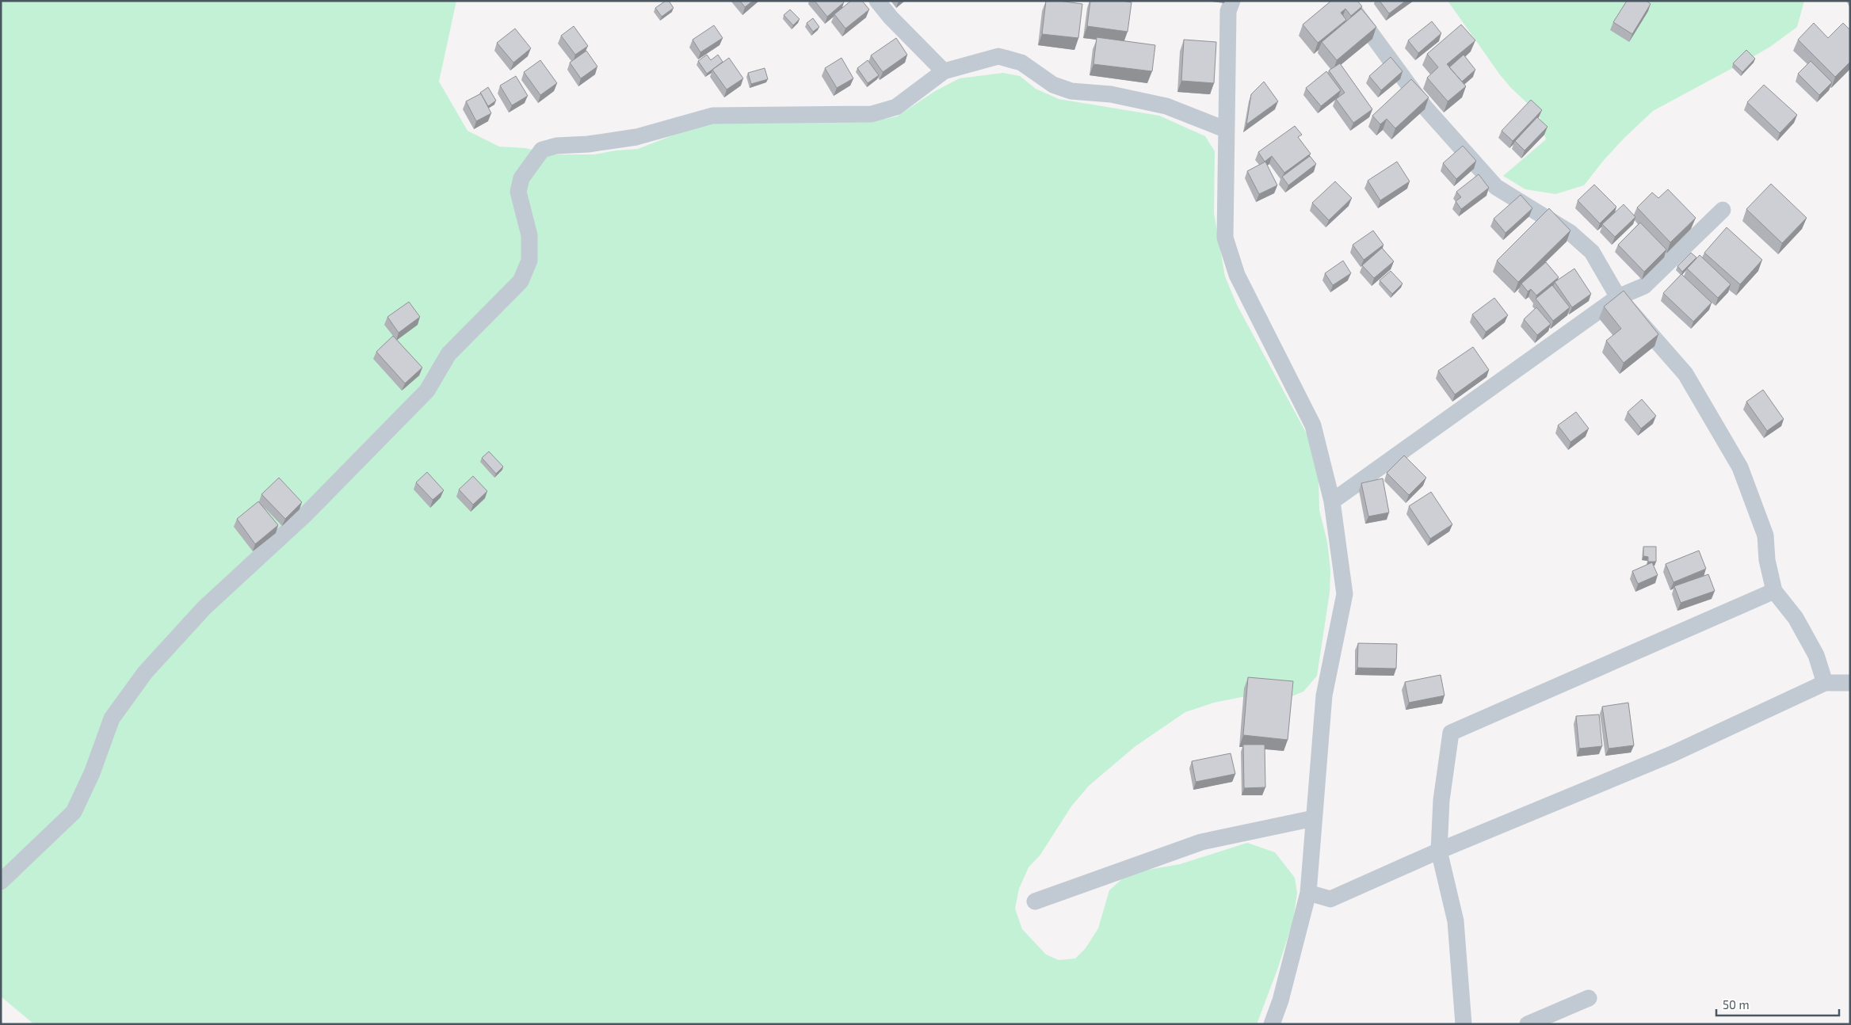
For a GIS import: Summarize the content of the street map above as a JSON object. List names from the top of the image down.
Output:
{
  "scale_bar": "50 m"
}
